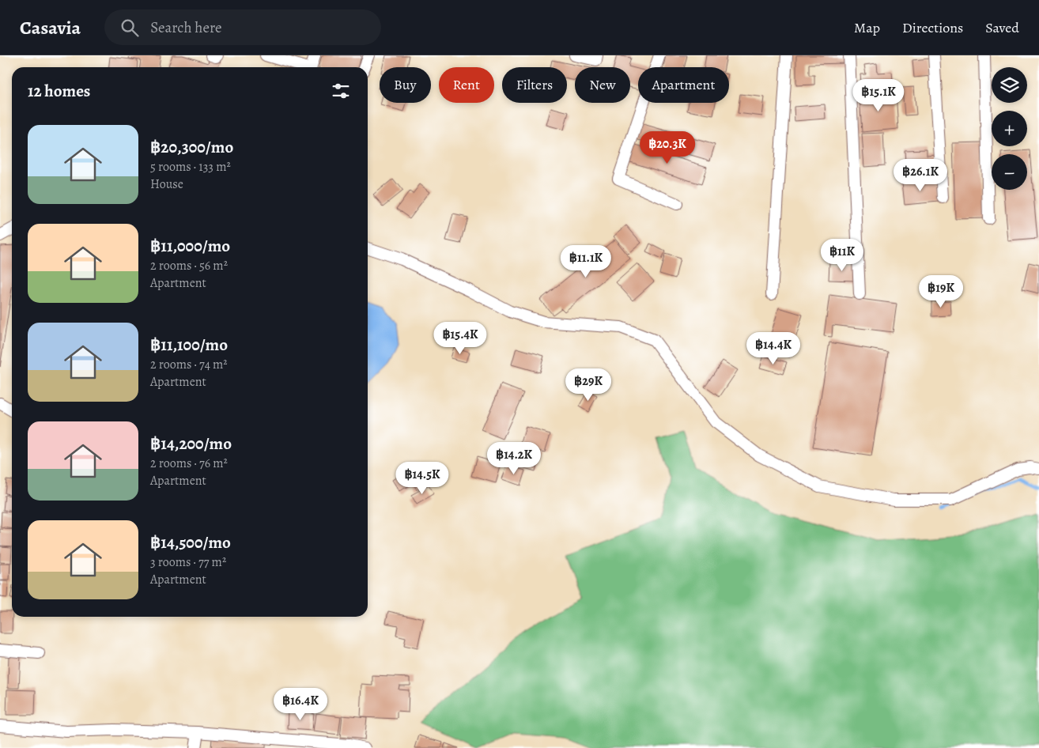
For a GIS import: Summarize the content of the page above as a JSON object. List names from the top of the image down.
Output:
{
  "page": {
    "header": "Casavia",
    "search": "Search here",
    "nav": ["Map", "Directions", "Saved"],
    "map_buttons": ["+", "−"],
    "chip": [
      "Buy",
      "Rent",
      "Filters",
      "New",
      "Apartment"
    ],
    "heading": "12 homes",
    "price": [
      "฿15.1K",
      "฿20.3K",
      "฿26.1K",
      "฿11K",
      "฿11.1K",
      "฿19K",
      "฿15.4K",
      "฿14.4K",
      "฿29K",
      "฿14.2K",
      "฿14.5K",
      "฿16.4K"
    ],
    "list": [
      {
        "name": "฿20,300/mo",
        "note": "5 rooms · 133 m² · House"
      },
      {
        "name": "฿11,000/mo",
        "note": "2 rooms · 56 m² · Apartment"
      },
      {
        "name": "฿11,100/mo",
        "note": "2 rooms · 74 m² · Apartment"
      },
      {
        "name": "฿14,200/mo",
        "note": "2 rooms · 76 m² · Apartment"
      },
      {
        "name": "฿14,500/mo",
        "note": "3 rooms · 77 m² · Apartment"
      }
    ]
  }
}
